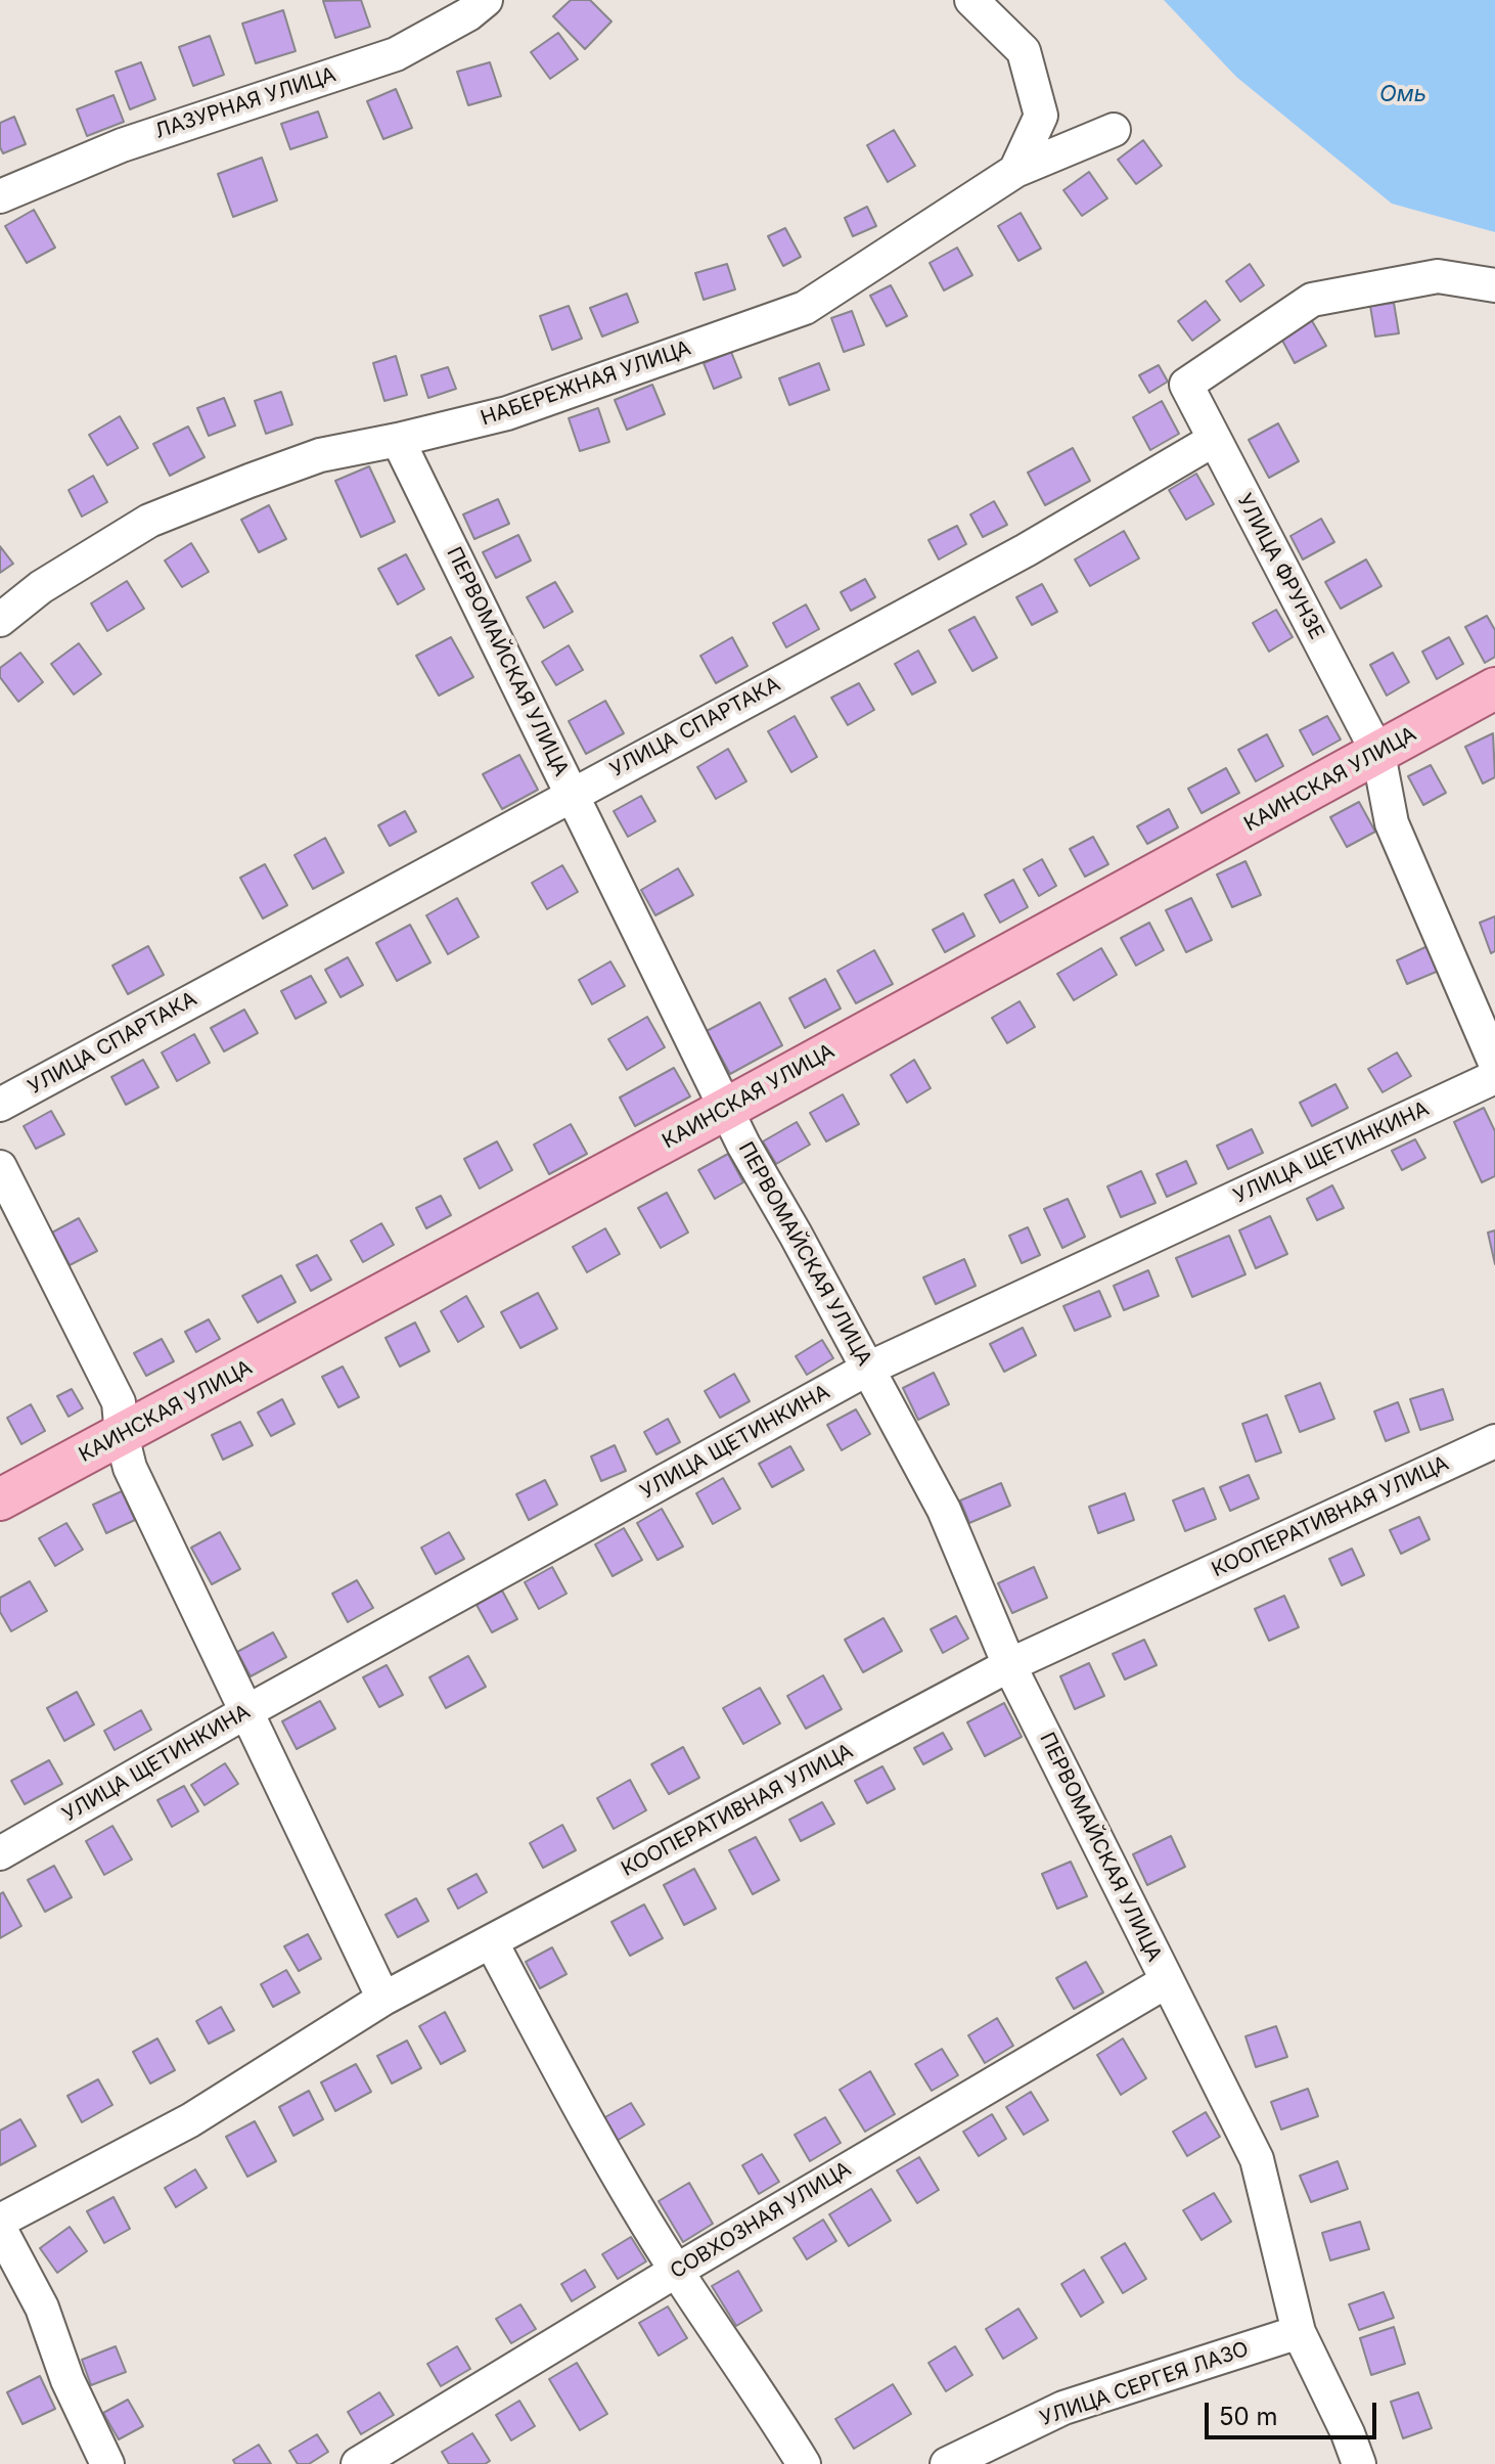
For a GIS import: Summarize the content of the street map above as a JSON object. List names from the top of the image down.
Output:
{
  "streets": {
    "main road": ["КАИНСКАЯ УЛИЦА"],
    "street": [
      "ЛАЗУРНАЯ УЛИЦА",
      "НАБЕРЕЖНАЯ УЛИЦА",
      "УЛИЦА ФРУНЗЕ",
      "ПЕРВОМАЙСКАЯ УЛИЦА",
      "УЛИЦА СПАРТАКА",
      "УЛИЦА ЩЕТИНКИНА",
      "КООПЕРАТИВНАЯ УЛИЦА",
      "СОВХОЗНАЯ УЛИЦА",
      "УЛИЦА СЕРГЕЯ ЛАЗО"
    ]
  },
  "crossings": [
    ["НАБЕРЕЖНАЯ УЛИЦА", "ПЕРВОМАЙСКАЯ УЛИЦА"],
    ["УЛИЦА ФРУНЗЕ", "УЛИЦА СПАРТАКА"],
    ["УЛИЦА ФРУНЗЕ", "КАИНСКАЯ УЛИЦА"],
    ["ПЕРВОМАЙСКАЯ УЛИЦА", "УЛИЦА СПАРТАКА"],
    ["ПЕРВОМАЙСКАЯ УЛИЦА", "КАИНСКАЯ УЛИЦА"],
    ["ПЕРВОМАЙСКАЯ УЛИЦА", "УЛИЦА ЩЕТИНКИНА"],
    ["ПЕРВОМАЙСКАЯ УЛИЦА", "КООПЕРАТИВНАЯ УЛИЦА"],
    ["ПЕРВОМАЙСКАЯ УЛИЦА", "СОВХОЗНАЯ УЛИЦА"],
    ["ПЕРВОМАЙСКАЯ УЛИЦА", "УЛИЦА СЕРГЕЯ ЛАЗО"]
  ],
  "water": ["Омь"],
  "scale_bar": "50 m"
}
